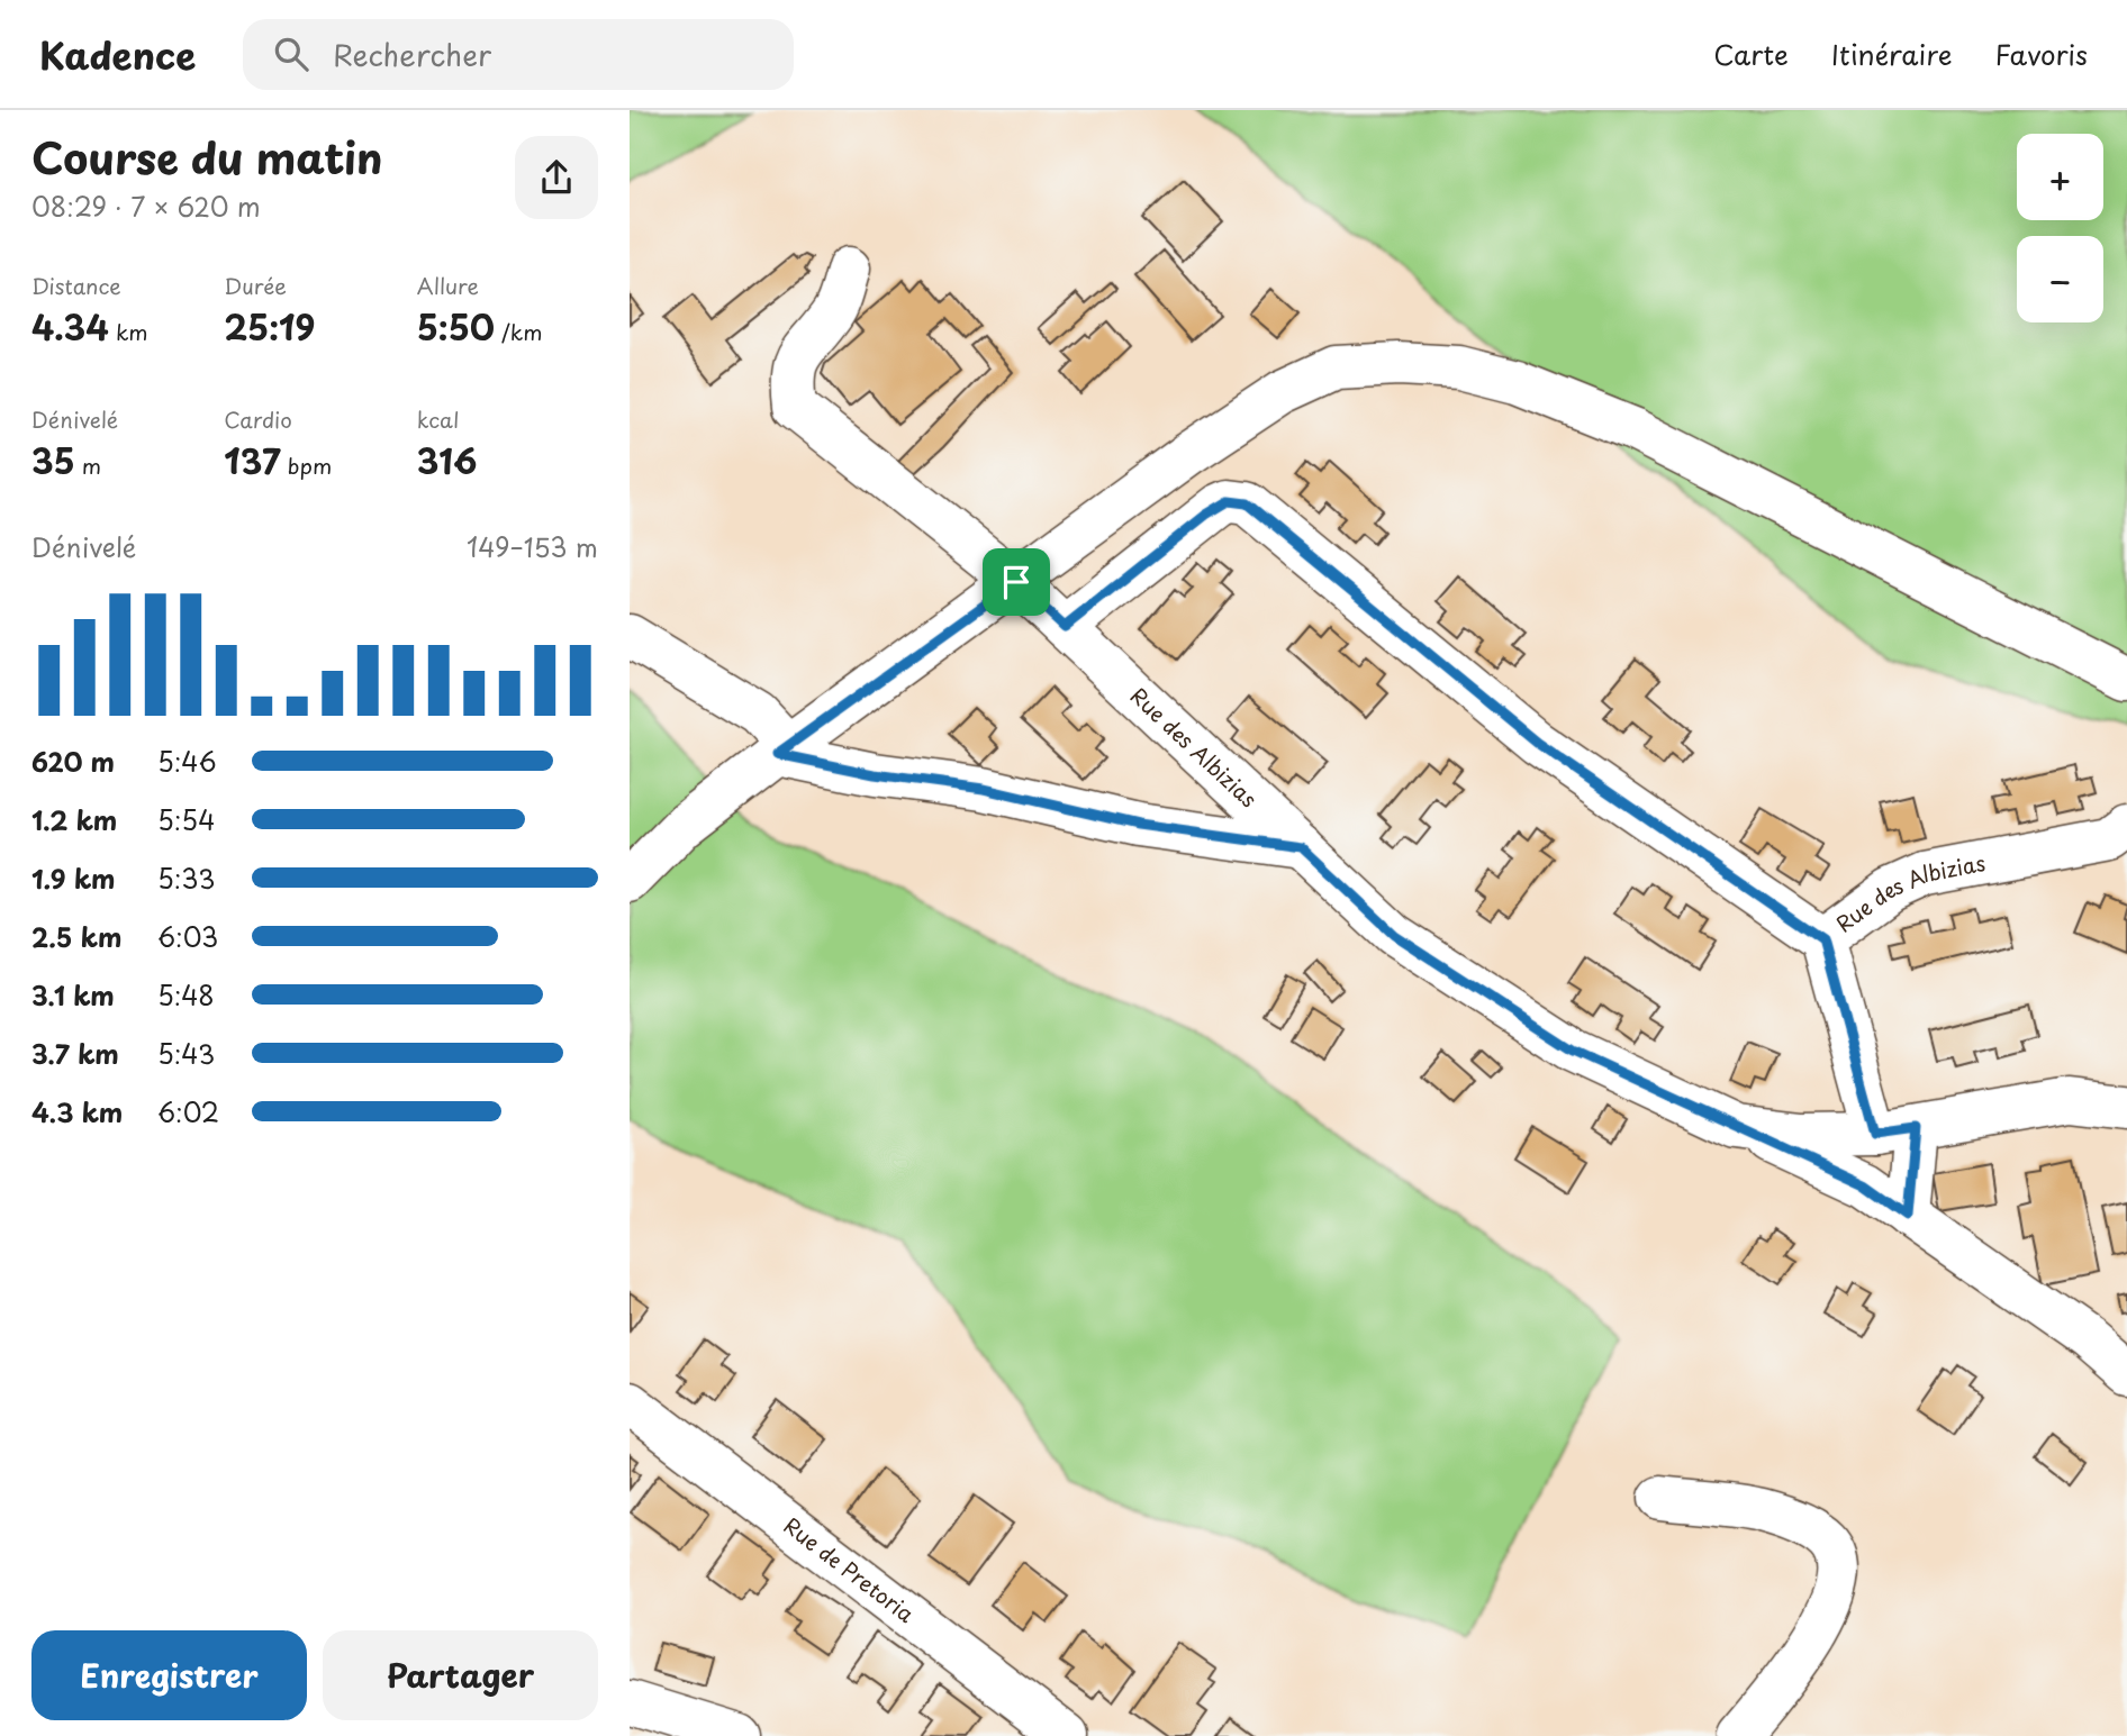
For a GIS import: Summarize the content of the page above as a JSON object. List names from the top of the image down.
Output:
{
  "streets": {
    "street": ["Rue des Albizias", "Rue de Pretoria"]
  },
  "page": {
    "header": "Kadence",
    "search": "Rechercher",
    "nav": ["Carte", "Itinéraire", "Favoris"],
    "heading": ["Course du matin", "08:29 · 7 × 620 m"],
    "map_buttons": ["+", "−"],
    "stats": [
      ["Distance", "4.34 km"],
      ["Durée", "25:19"],
      ["Allure", "5:50 /km"],
      ["Dénivelé", "35 m"],
      ["Cardio", "137 bpm"],
      ["kcal", "316"]
    ],
    "chart": ["Dénivelé", "149–153 m"],
    "list": [
      {
        "name": "620 m",
        "note": "5:46"
      },
      {
        "name": "1.2 km",
        "note": "5:54"
      },
      {
        "name": "1.9 km",
        "note": "5:33"
      },
      {
        "name": "2.5 km",
        "note": "6:03"
      },
      {
        "name": "3.1 km",
        "note": "5:48"
      },
      {
        "name": "3.7 km",
        "note": "5:43"
      },
      {
        "name": "4.3 km",
        "note": "6:02"
      }
    ],
    "buttons": ["Enregistrer", "Partager"]
  }
}
